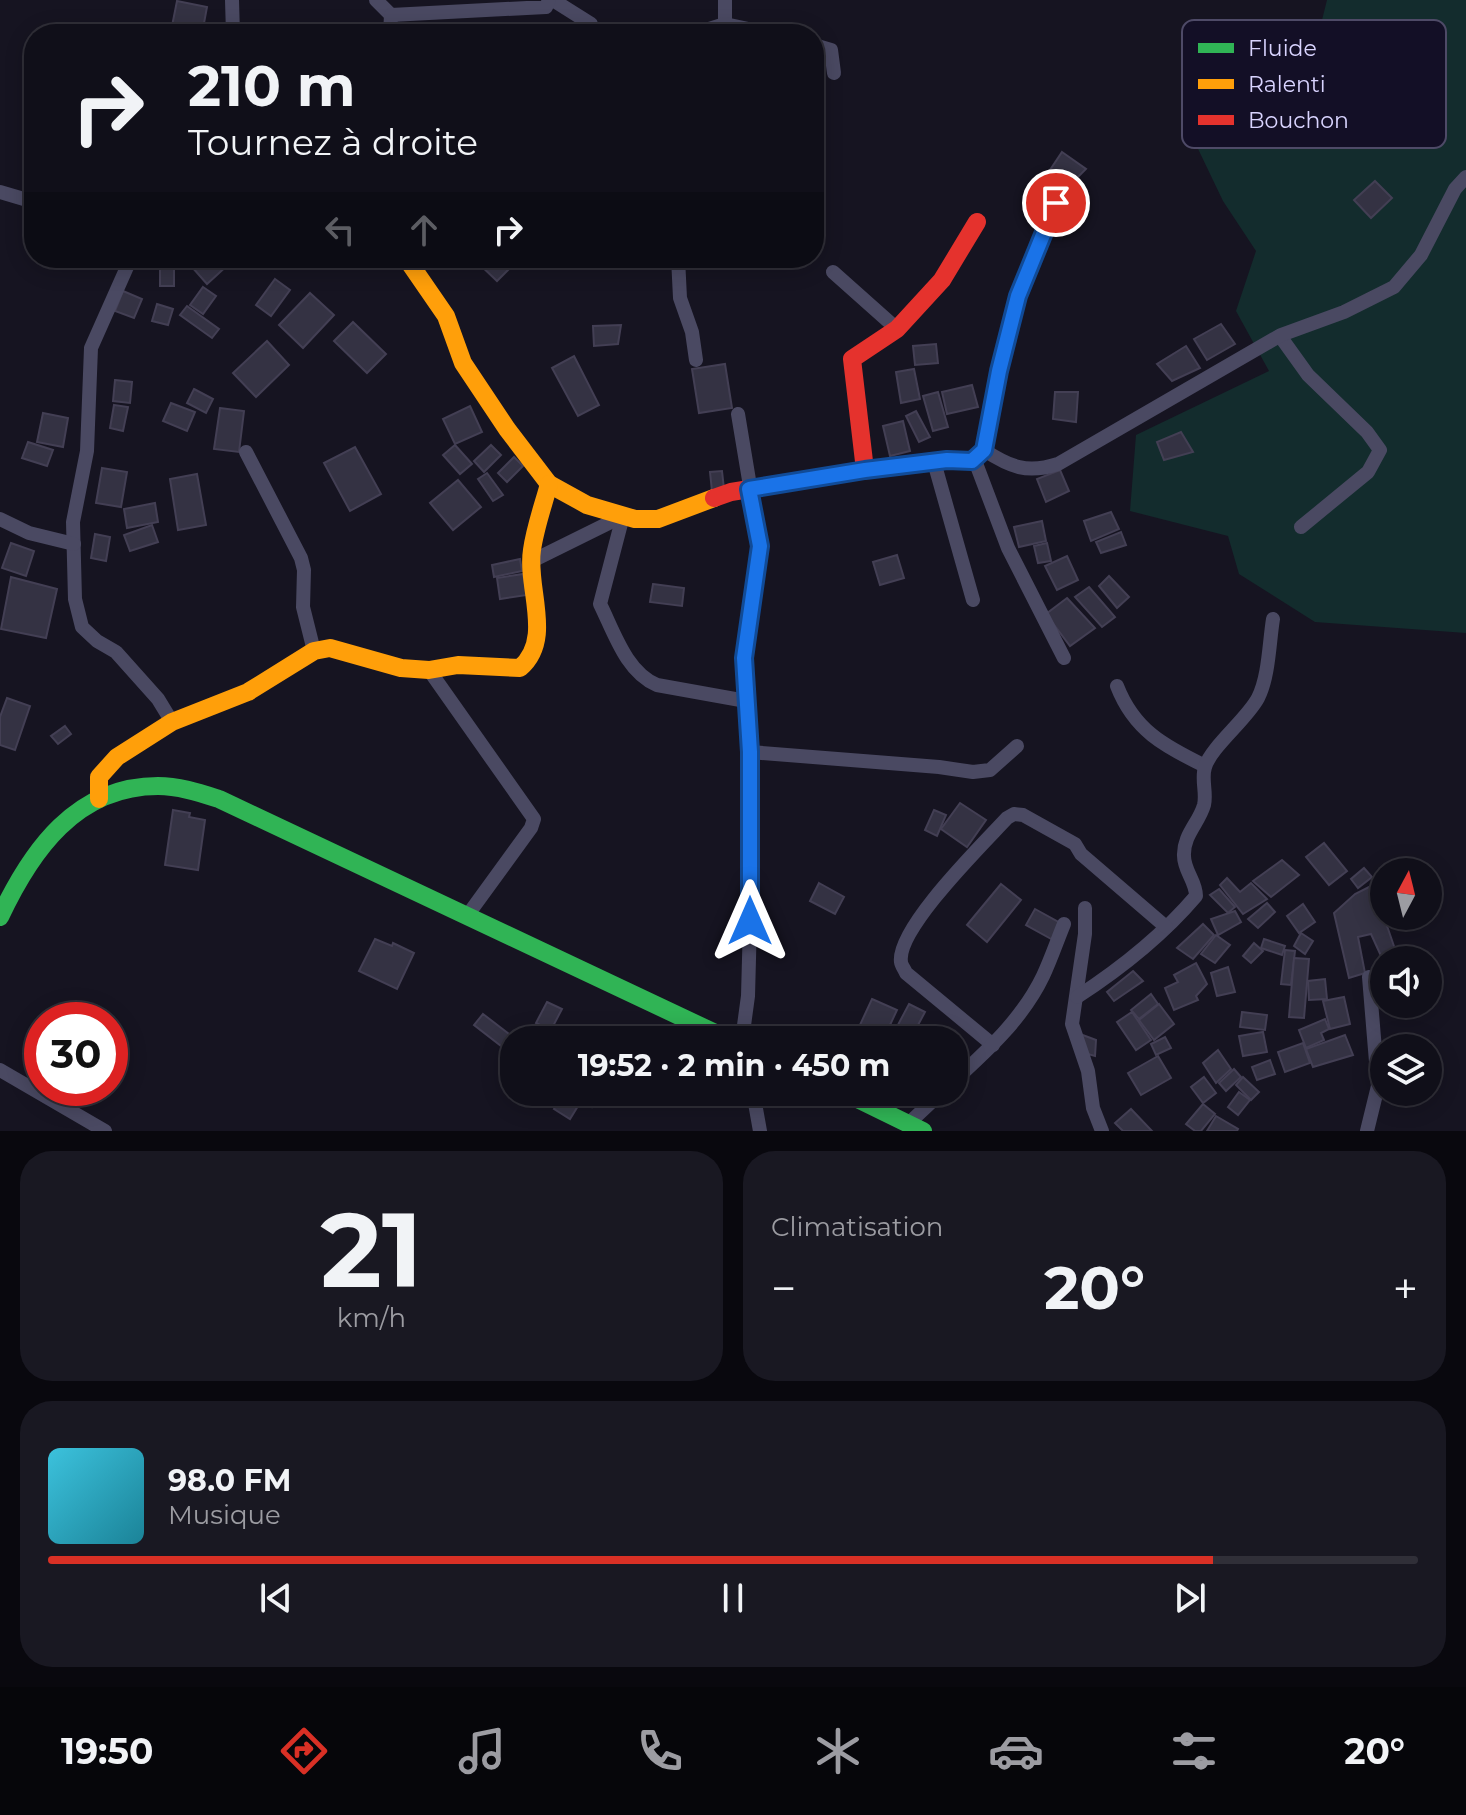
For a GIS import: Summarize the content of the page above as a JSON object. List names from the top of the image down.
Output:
{
  "legend": ["Fluide", "Ralenti", "Bouchon"],
  "north": "top",
  "page": {
    "turn": ["210 m", "Tournez à droite"],
    "limit": "30",
    "trip": "19:52 · 2 min · 450 m",
    "tile": [
      ["21", "km/h"],
      "Climatisation"
    ],
    "heat": ["−", "20°", "+"],
    "song": ["98.0 FM", "Musique"],
    "tabs": ["19:50", "20°"]
  }
}
